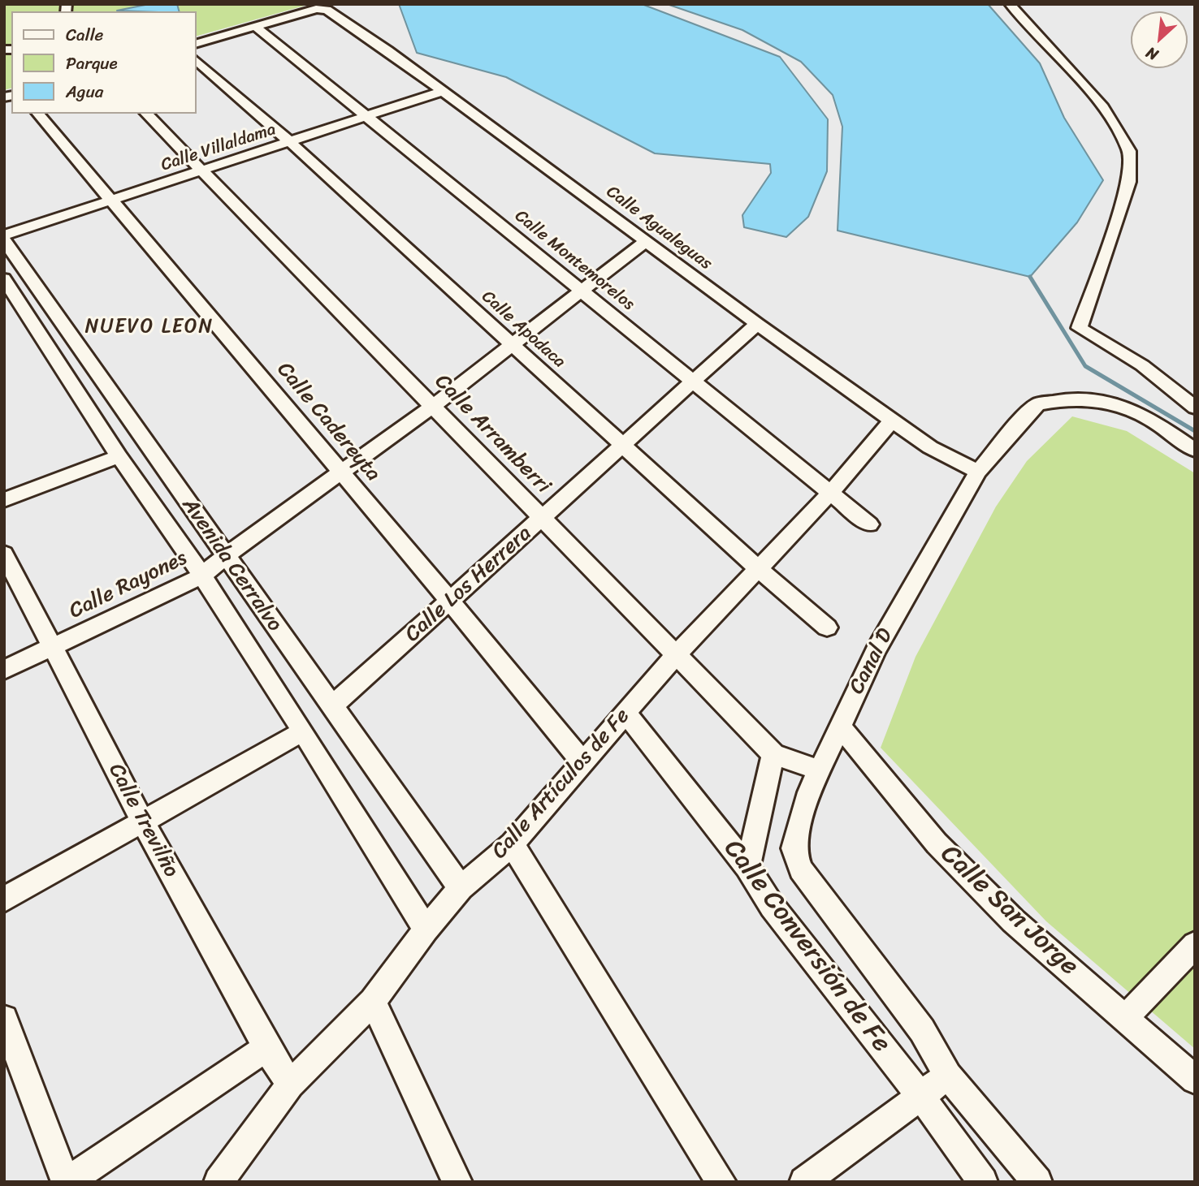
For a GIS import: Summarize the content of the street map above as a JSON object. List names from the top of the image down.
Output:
{
  "streets": {
    "street": [
      "Calle Villaldama",
      "Calle Agualeguas",
      "Calle Montemorelos",
      "Calle Apodaca",
      "Calle Cadereyta",
      "Calle Arramberri",
      "Avenida Cerralvo",
      "Calle Los Herrera",
      "Calle Rayones",
      "Canal D",
      "Calle Artículos de Fe",
      "Calle Trevilño",
      "Calle San Jorge",
      "Calle Conversión de Fe"
    ]
  },
  "crossings": [
    ["Calle Villaldama", "Calle Agualeguas"],
    ["Calle Villaldama", "Calle Montemorelos"],
    ["Calle Villaldama", "Calle Apodaca"],
    ["Calle Villaldama", "Calle Cadereyta"],
    ["Calle Villaldama", "Calle Arramberri"],
    ["Calle Agualeguas", "Calle Montemorelos"],
    ["Calle Agualeguas", "Calle Los Herrera"],
    ["Calle Agualeguas", "Calle Rayones"],
    ["Calle Agualeguas", "Canal D"],
    ["Calle Agualeguas", "Calle Artículos de Fe"],
    ["Calle Montemorelos", "Calle Los Herrera"],
    ["Calle Montemorelos", "Calle Rayones"],
    ["Calle Montemorelos", "Calle Artículos de Fe"],
    ["Calle Apodaca", "Calle Los Herrera"],
    ["Calle Apodaca", "Calle Rayones"],
    ["Calle Apodaca", "Calle Artículos de Fe"],
    ["Calle Cadereyta", "Calle Los Herrera"],
    ["Calle Cadereyta", "Calle Rayones"],
    ["Calle Cadereyta", "Calle Artículos de Fe"],
    ["Calle Arramberri", "Calle Los Herrera"],
    ["Calle Arramberri", "Calle Rayones"],
    ["Calle Arramberri", "Canal D"],
    ["Calle Arramberri", "Calle Artículos de Fe"],
    ["Avenida Cerralvo", "Calle Los Herrera"],
    ["Avenida Cerralvo", "Calle Rayones"],
    ["Avenida Cerralvo", "Calle Artículos de Fe"],
    ["Calle Rayones", "Calle Trevilño"],
    ["Canal D", "Calle San Jorge"],
    ["Calle Artículos de Fe", "Calle Trevilño"],
    ["Calle Artículos de Fe", "Calle Conversión de Fe"]
  ],
  "districts": ["NUEVO LEON"],
  "legend": ["Calle", "Parque", "Agua"],
  "north": "bottom left"
}
